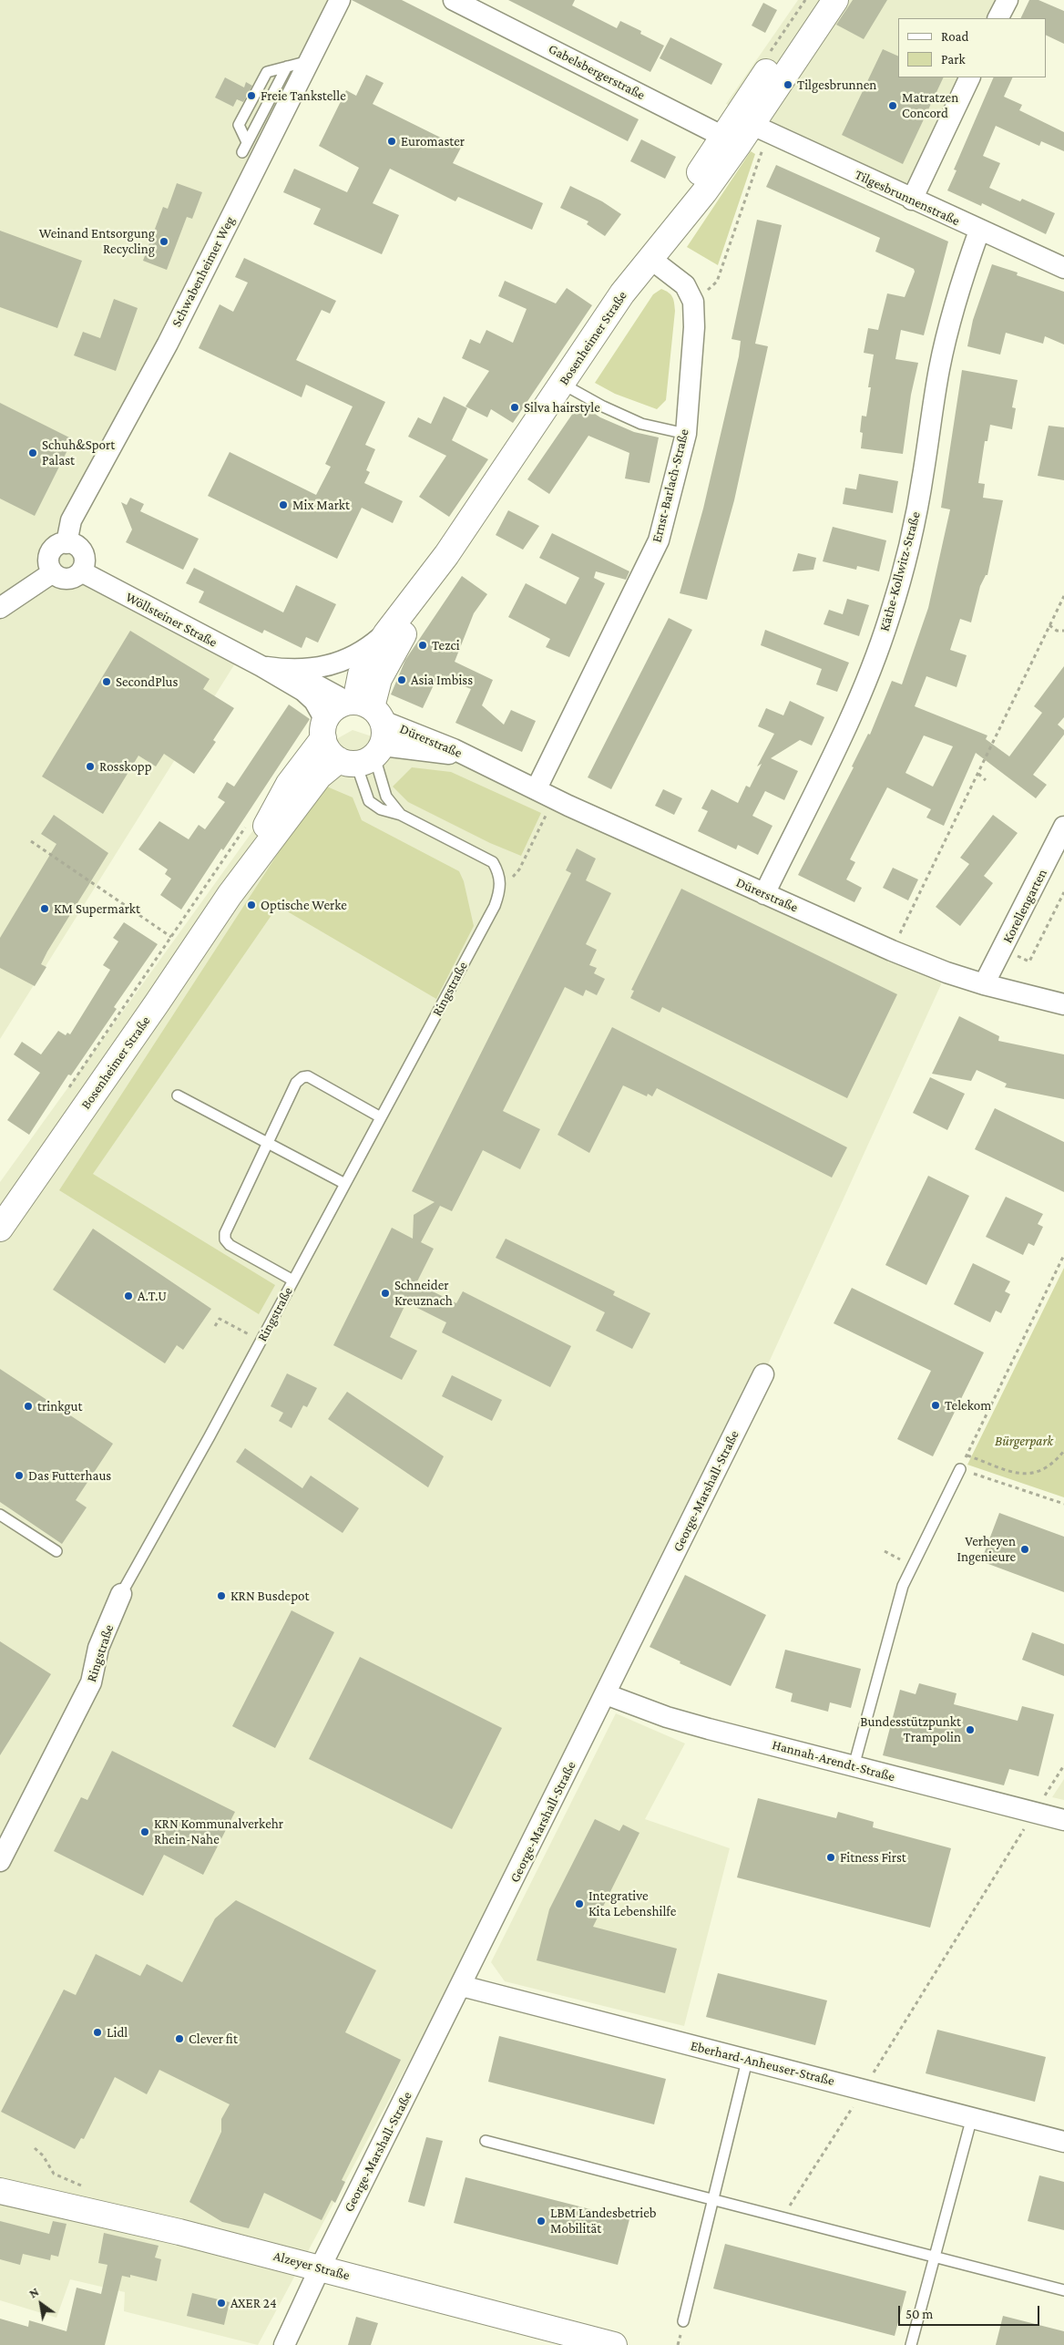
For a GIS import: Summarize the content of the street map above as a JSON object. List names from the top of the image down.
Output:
{
  "streets": {
    "street": [
      "Gabelsbergerstraße",
      "Tilgesbrunnenstraße",
      "Schwabenheimer Weg",
      "Bosenheimer Straße",
      "Ernst-Barlach-Straße",
      "Käthe-Kollwitz-Straße",
      "Wöllsteiner Straße",
      "Dürerstraße",
      "Korellengarten",
      "Ringstraße",
      "George-Marshall-Straße",
      "Hannah-Arendt-Straße",
      "Eberhard-Anheuser-Straße",
      "Alzeyer Straße"
    ]
  },
  "crossings": [
    ["Gabelsbergerstraße", "Tilgesbrunnenstraße"],
    ["Gabelsbergerstraße", "Bosenheimer Straße"],
    ["Tilgesbrunnenstraße", "Bosenheimer Straße"],
    ["Tilgesbrunnenstraße", "Käthe-Kollwitz-Straße"],
    ["Schwabenheimer Weg", "Wöllsteiner Straße"],
    ["Bosenheimer Straße", "Ernst-Barlach-Straße"],
    ["Bosenheimer Straße", "Wöllsteiner Straße"],
    ["Bosenheimer Straße", "Dürerstraße"],
    ["Ernst-Barlach-Straße", "Dürerstraße"],
    ["Käthe-Kollwitz-Straße", "Dürerstraße"],
    ["Wöllsteiner Straße", "Dürerstraße"],
    ["Dürerstraße", "Korellengarten"],
    ["George-Marshall-Straße", "Hannah-Arendt-Straße"],
    ["George-Marshall-Straße", "Eberhard-Anheuser-Straße"],
    ["George-Marshall-Straße", "Alzeyer Straße"]
  ],
  "parks": ["Bürgerpark"],
  "places": [
    "Tilgesbrunnen",
    "Freie Tankstelle",
    "Matratzen Concord",
    "Euromaster",
    "Weinand Entsorgung Recycling",
    "Silva hairstyle",
    "Schuh&Sport Palast",
    "Mix Markt",
    "Tezci",
    "Asia Imbiss",
    "SecondPlus",
    "Rosskopp",
    "Optische Werke",
    "KM Supermarkt",
    "Schneider Kreuznach",
    "A.T.U",
    "Telekom",
    "trinkgut",
    "Das Futterhaus",
    "Verheyen Ingenieure",
    "KRN Busdepot",
    "Bundesstützpunkt Trampolin",
    "KRN Kommunalverkehr Rhein-Nahe",
    "Fitness First",
    "Integrative Kita Lebenshilfe",
    "Lidl",
    "Clever fit",
    "LBM Landesbetrieb Mobilität",
    "AXER 24"
  ],
  "legend": ["Road", "Park"],
  "scale_bar": "50 m",
  "north": "top left"
}
